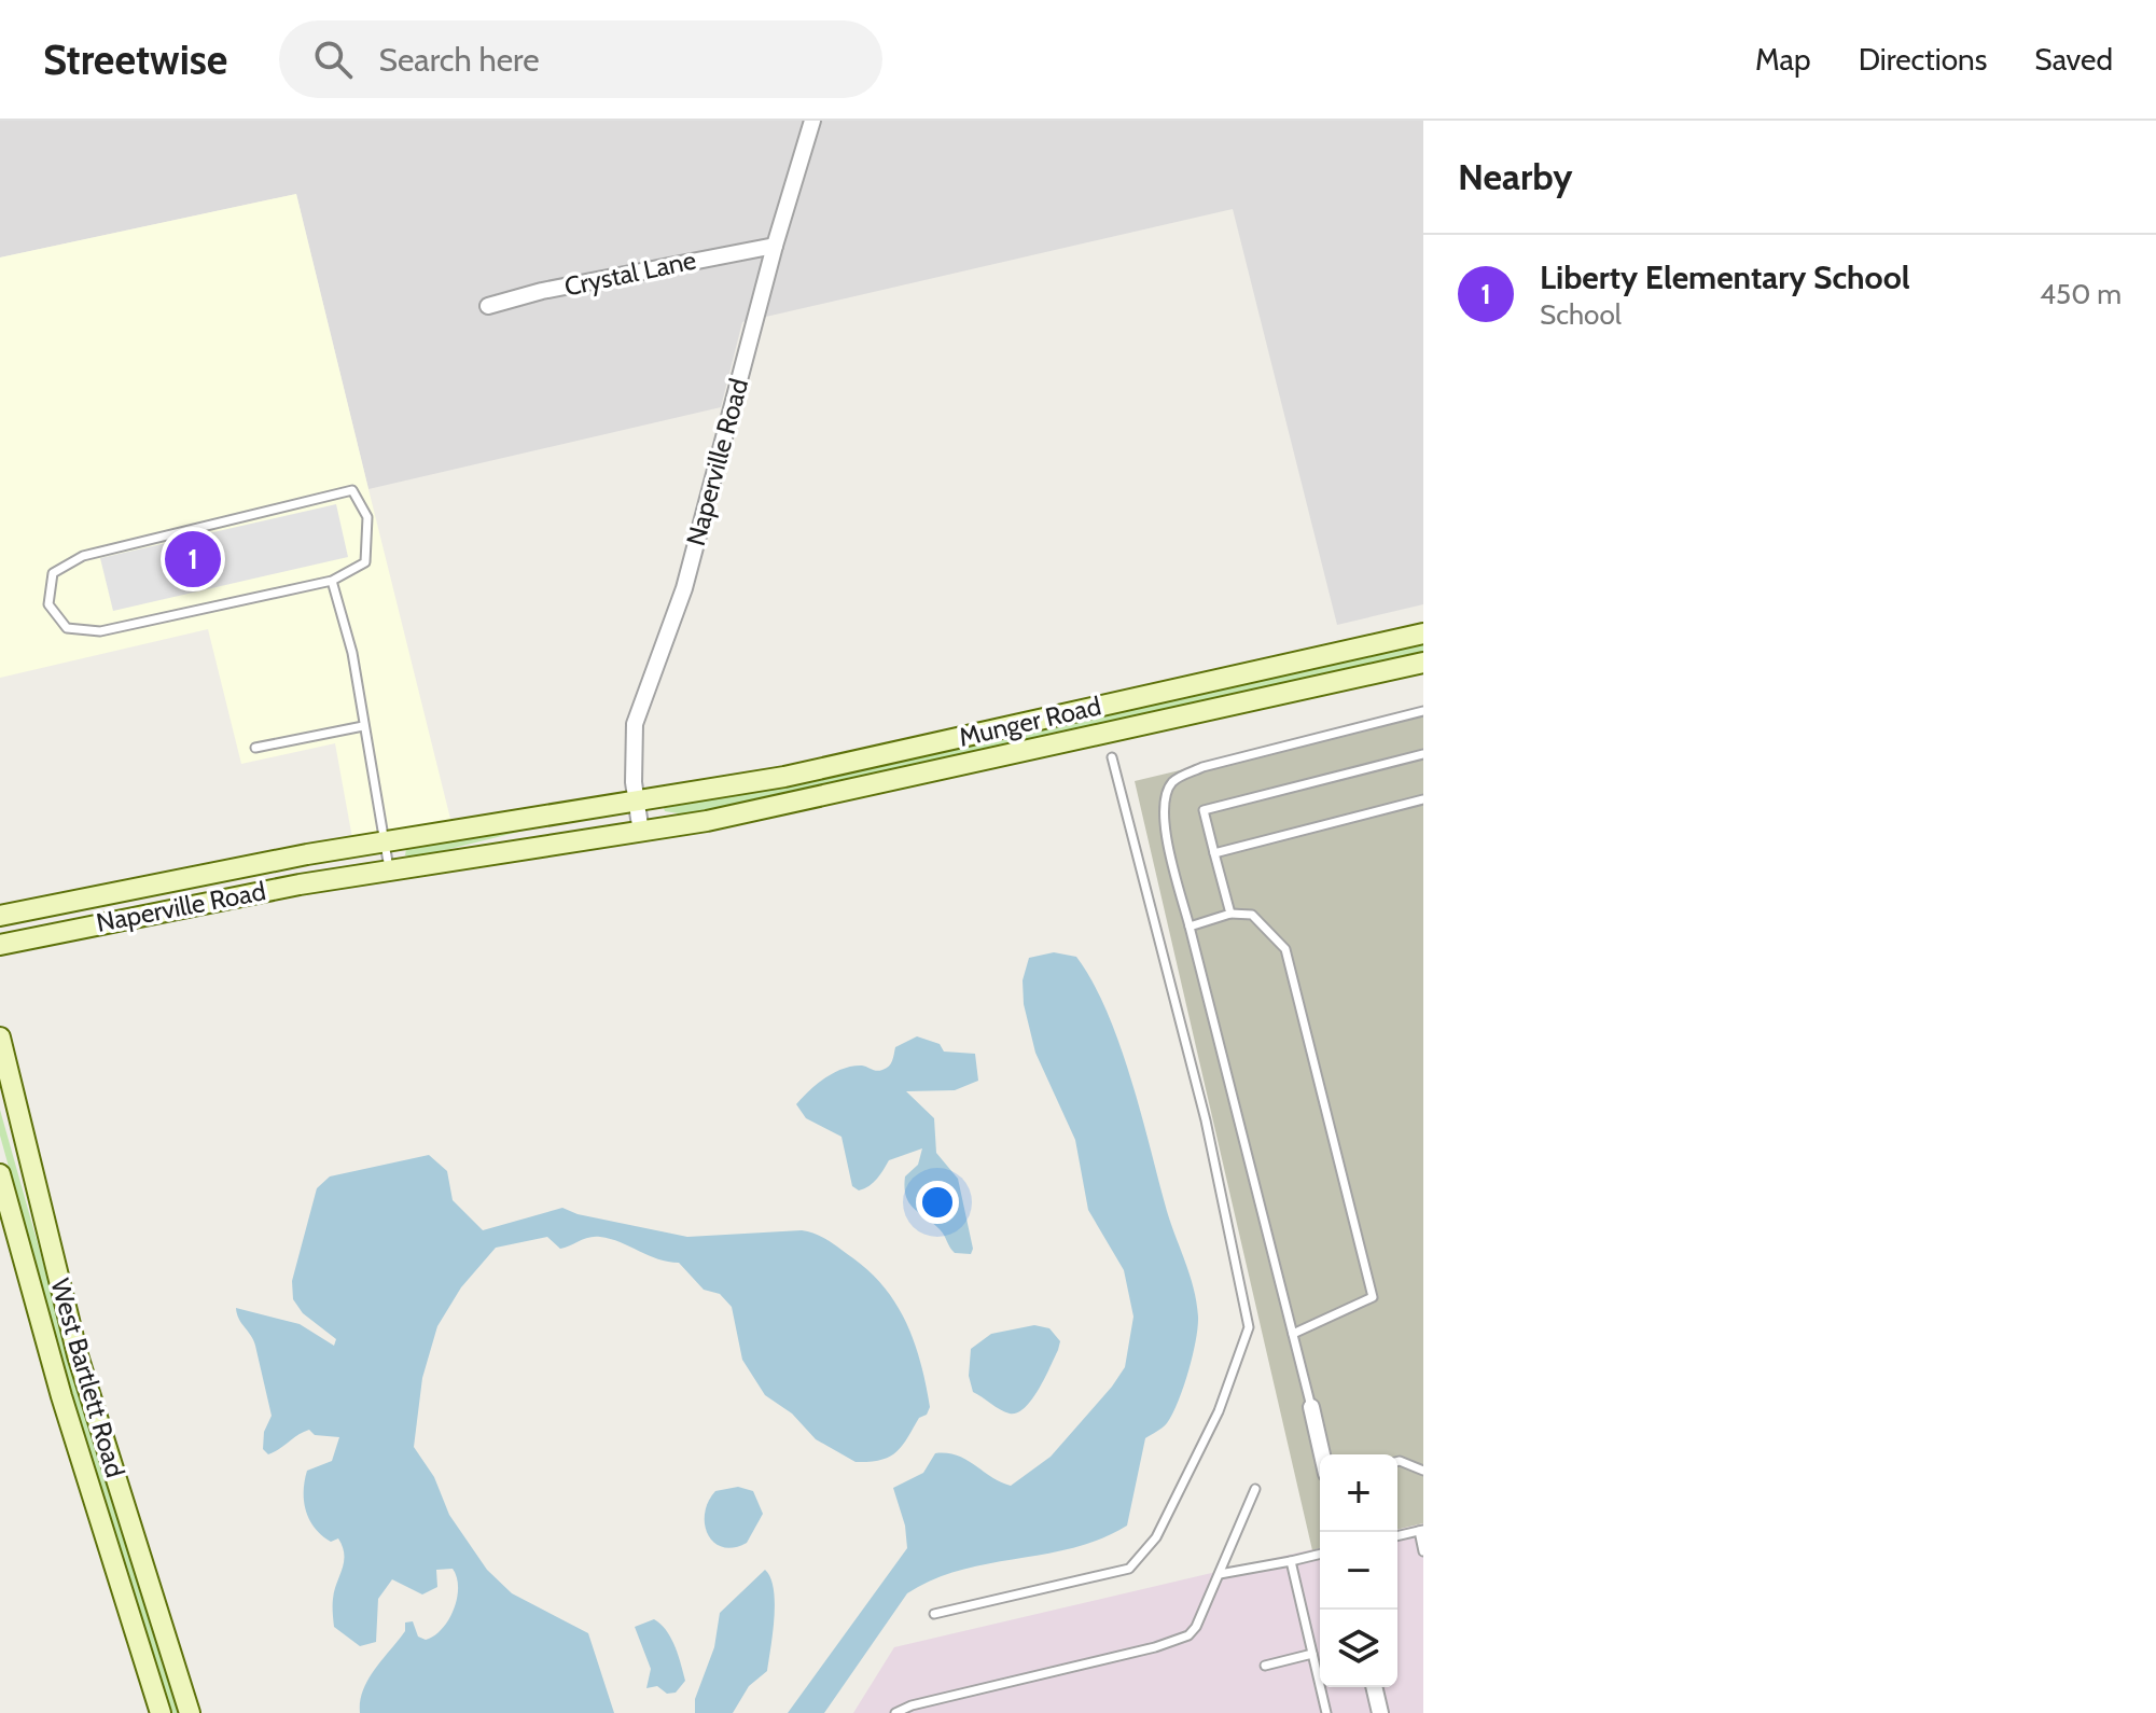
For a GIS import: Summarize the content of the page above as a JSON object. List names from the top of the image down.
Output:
{
  "streets": {
    "street": [
      "Crystal Lane",
      "Naperville Road",
      "Munger Road",
      "West Bartlett Road"
    ]
  },
  "crossings": [
    ["Crystal Lane", "Naperville Road"],
    ["Naperville Road", "Munger Road"]
  ],
  "page": {
    "header": "Streetwise",
    "search": "Search here",
    "nav": ["Map", "Directions", "Saved"],
    "heading": "Nearby",
    "list": [
      {
        "mark": "1",
        "name": "Liberty Elementary School",
        "note": "School",
        "value": "450 m"
      }
    ],
    "pins": "1",
    "map_buttons": ["+", "−"]
  }
}
